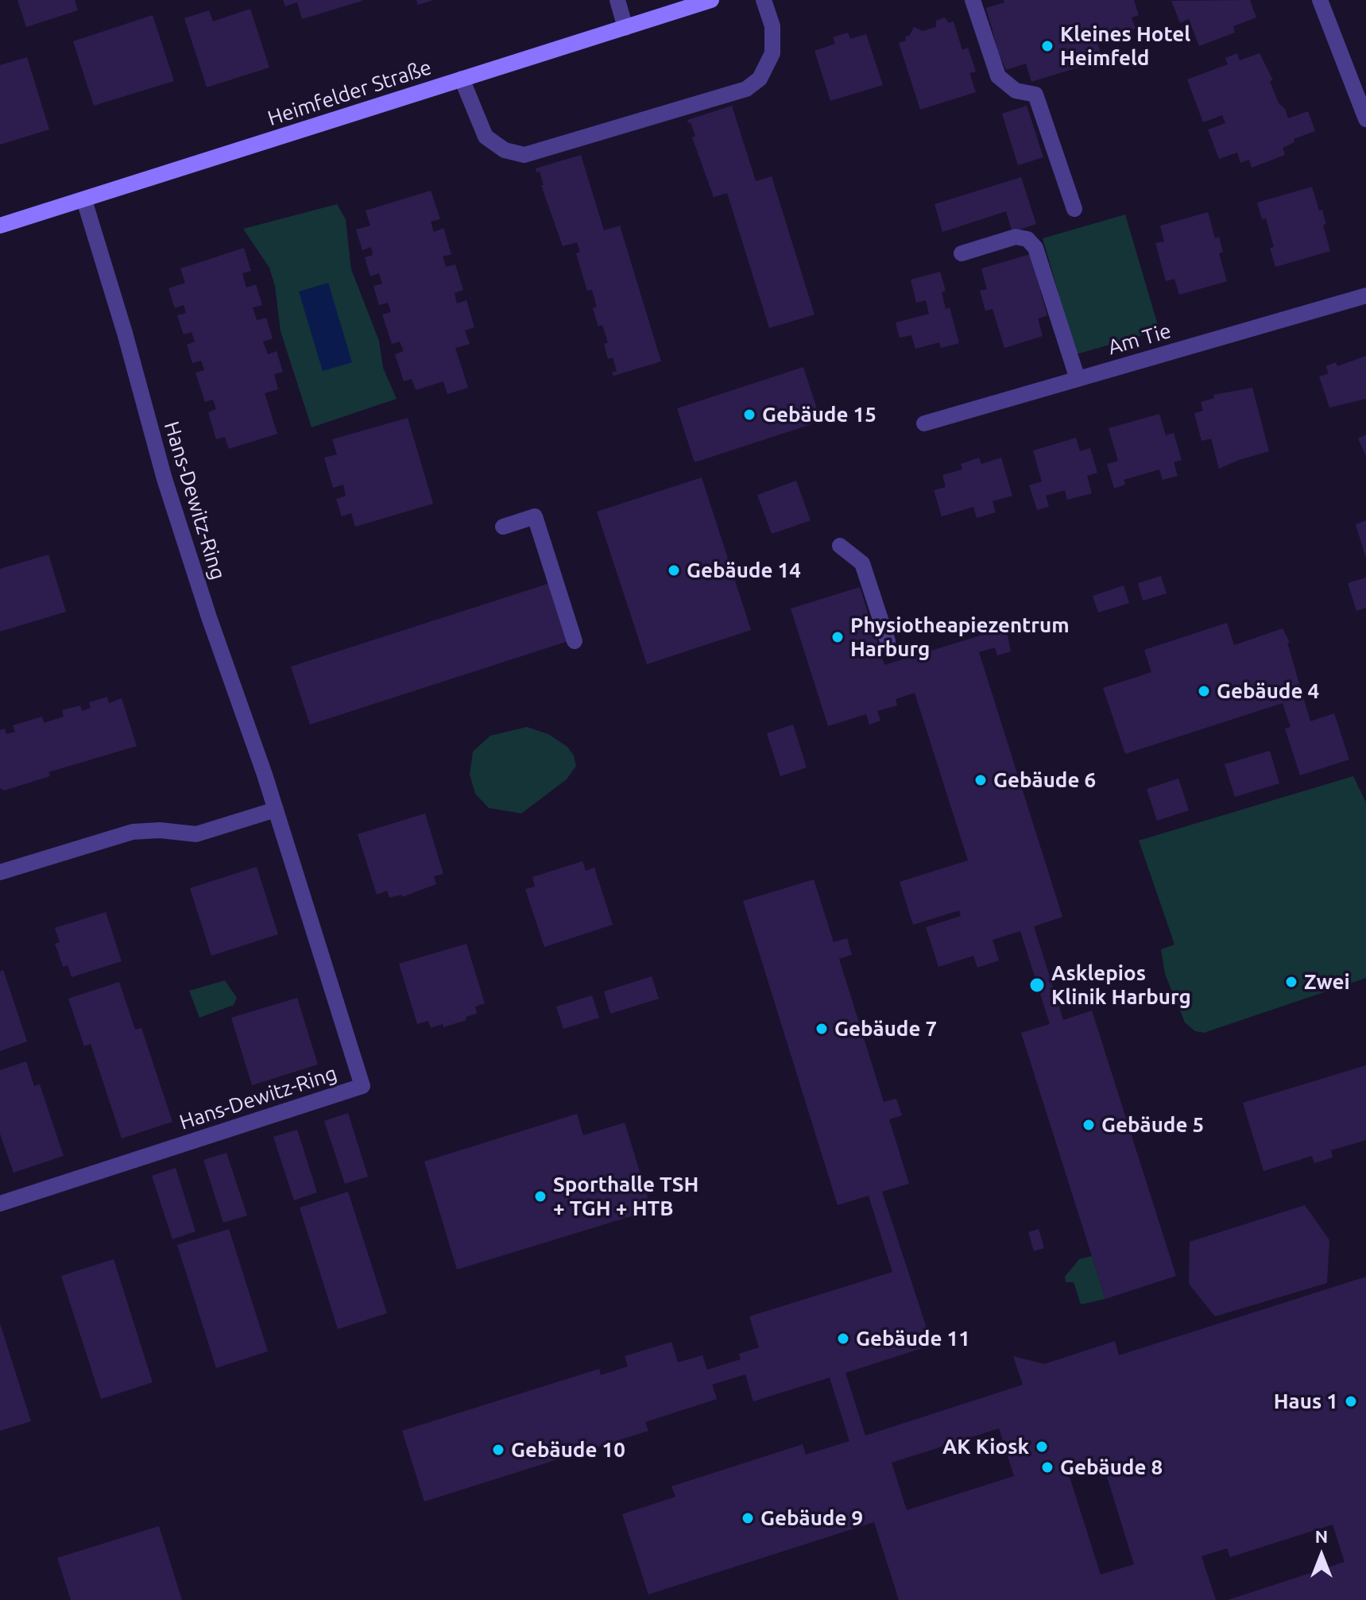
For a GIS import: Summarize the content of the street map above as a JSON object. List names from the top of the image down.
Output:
{
  "streets": {
    "street": ["Heimfelder Straße", "Am Tie", "Hans-Dewitz-Ring"]
  },
  "crossings": [
    ["Heimfelder Straße", "Hans-Dewitz-Ring"]
  ],
  "places": [
    "Kleines Hotel Heimfeld",
    "Gebäude 15",
    "Gebäude 14",
    "Physiotheapiezentrum Harburg",
    "Gebäude 4",
    "Gebäude 6",
    "Zwei",
    "Asklepios Klinik Harburg",
    "Gebäude 7",
    "Gebäude 5",
    "Sporthalle TSH + TGH + HTB",
    "Gebäude 11",
    "Haus 1",
    "AK Kiosk",
    "Gebäude 10",
    "Gebäude 8",
    "Gebäude 9"
  ],
  "north": "top"
}
